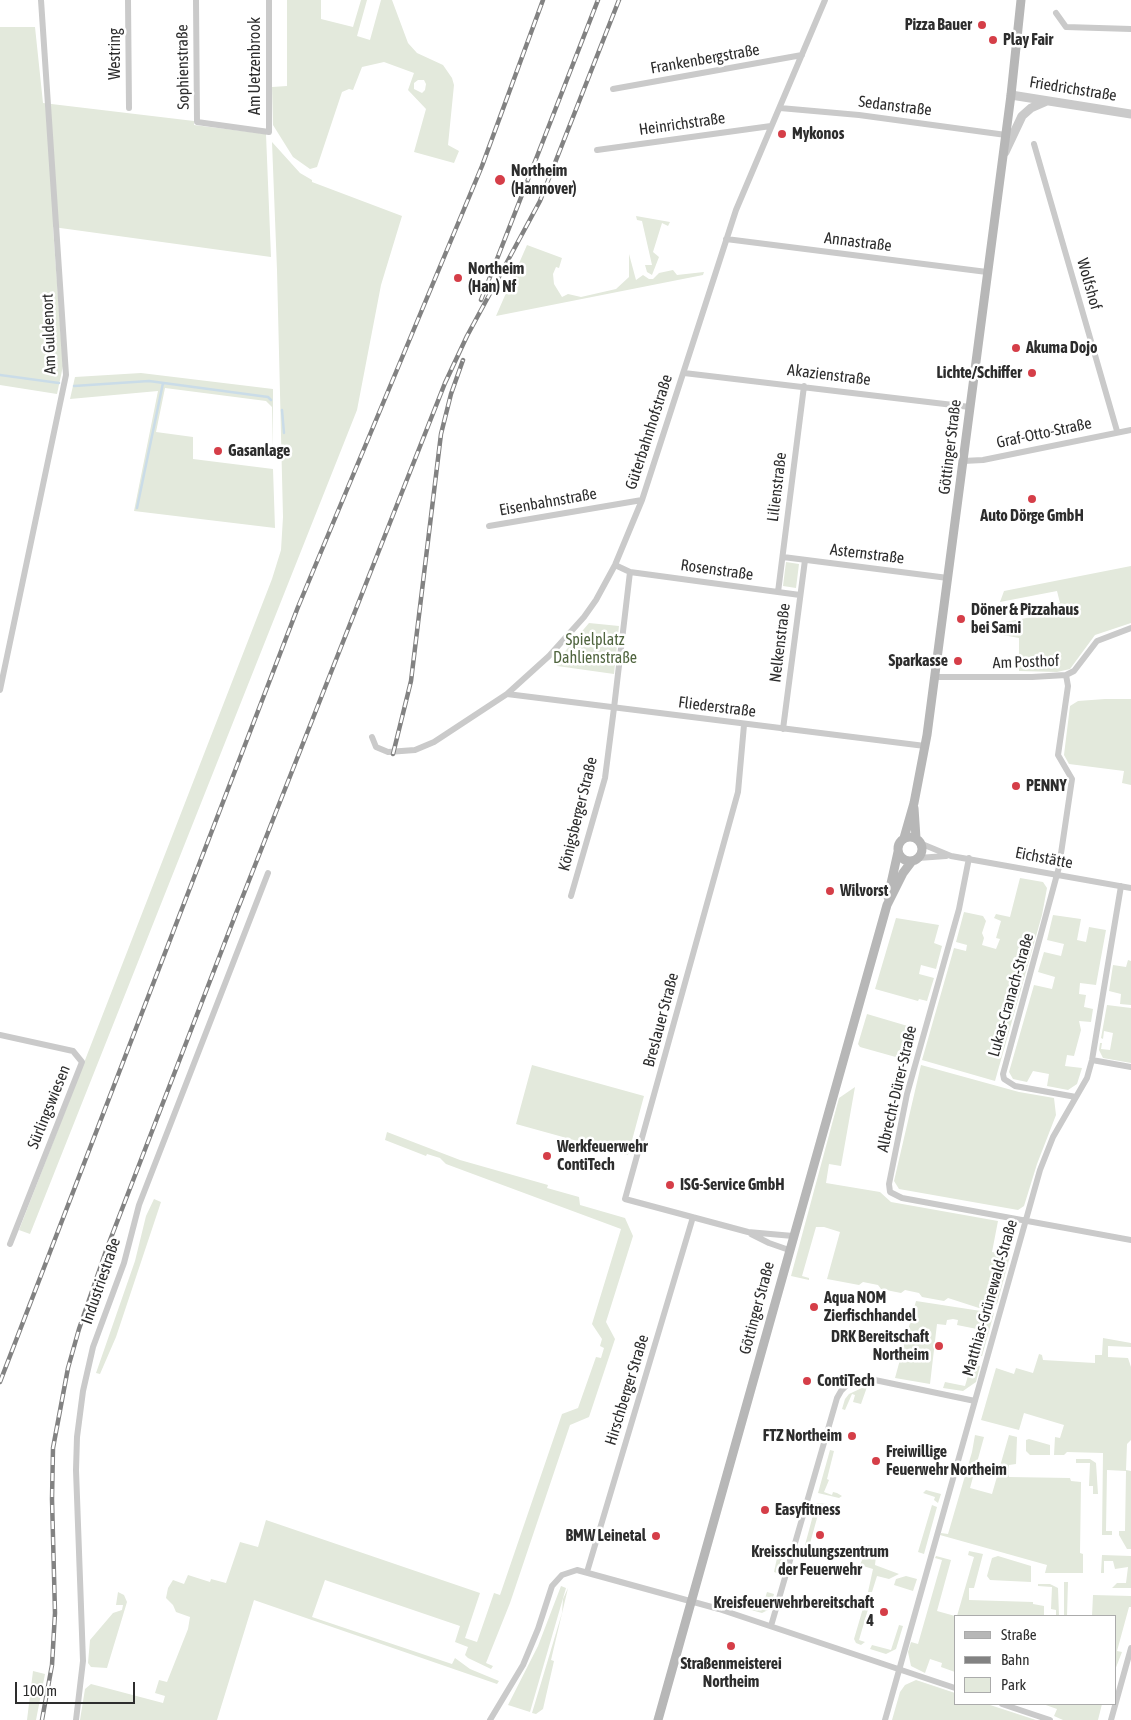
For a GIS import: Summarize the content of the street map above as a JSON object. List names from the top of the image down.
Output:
{
  "streets": {
    "main road": ["Göttinger Straße"],
    "street": [
      "Westring",
      "Frankenbergstraße",
      "Am Uetzenbrook",
      "Sophienstraße",
      "Friedrichstraße",
      "Sedanstraße",
      "Heinrichstraße",
      "Annastraße",
      "Wolfshof",
      "Am Guldenort",
      "Akazienstraße",
      "Güterbahnhofstraße",
      "Graf-Otto-Straße",
      "Lilienstraße",
      "Eisenbahnstraße",
      "Asternstraße",
      "Rosenstraße",
      "Nelkenstraße",
      "Am Posthof",
      "Fliederstraße",
      "Königsberger Straße",
      "Eichstätte",
      "Lukas-Cranach-Straße",
      "Breslauer Straße",
      "Albrecht-Dürer-Straße",
      "Sürlingswiesen",
      "Industriestraße",
      "Matthias-Grünewald-Straße",
      "Hirschberger Straße"
    ]
  },
  "crossings": [
    ["Frankenbergstraße", "Güterbahnhofstraße"],
    ["Am Uetzenbrook", "Sophienstraße"],
    ["Friedrichstraße", "Göttinger Straße"],
    ["Sedanstraße", "Güterbahnhofstraße"],
    ["Sedanstraße", "Göttinger Straße"],
    ["Heinrichstraße", "Güterbahnhofstraße"],
    ["Annastraße", "Güterbahnhofstraße"],
    ["Annastraße", "Göttinger Straße"],
    ["Wolfshof", "Graf-Otto-Straße"],
    ["Akazienstraße", "Güterbahnhofstraße"],
    ["Akazienstraße", "Göttinger Straße"],
    ["Akazienstraße", "Lilienstraße"],
    ["Güterbahnhofstraße", "Eisenbahnstraße"],
    ["Güterbahnhofstraße", "Rosenstraße"],
    ["Güterbahnhofstraße", "Fliederstraße"],
    ["Graf-Otto-Straße", "Göttinger Straße"],
    ["Göttinger Straße", "Asternstraße"],
    ["Göttinger Straße", "Am Posthof"],
    ["Göttinger Straße", "Fliederstraße"],
    ["Göttinger Straße", "Eichstätte"],
    ["Göttinger Straße", "Breslauer Straße"],
    ["Lilienstraße", "Asternstraße"],
    ["Lilienstraße", "Rosenstraße"],
    ["Asternstraße", "Nelkenstraße"],
    ["Rosenstraße", "Nelkenstraße"],
    ["Rosenstraße", "Königsberger Straße"],
    ["Nelkenstraße", "Fliederstraße"],
    ["Fliederstraße", "Königsberger Straße"],
    ["Fliederstraße", "Breslauer Straße"],
    ["Eichstätte", "Lukas-Cranach-Straße"],
    ["Eichstätte", "Albrecht-Dürer-Straße"],
    ["Eichstätte", "Matthias-Grünewald-Straße"],
    ["Lukas-Cranach-Straße", "Matthias-Grünewald-Straße"],
    ["Breslauer Straße", "Hirschberger Straße"],
    ["Albrecht-Dürer-Straße", "Matthias-Grünewald-Straße"]
  ],
  "parks": ["Spielplatz Dahlienstraße"],
  "places": [
    "Pizza Bauer",
    "Play Fair",
    "Mykonos",
    "Northeim (Hannover)",
    "Northeim (Han) Nf",
    "Akuma Dojo",
    "Lichte/Schiffer",
    "Gasanlage",
    "Auto Dörge GmbH",
    "Döner & Pizzahaus bei Sami",
    "Sparkasse",
    "PENNY",
    "Wilvorst",
    "Werkfeuerwehr ContiTech",
    "ISG-Service GmbH",
    "Aqua NOM Zierfischhandel",
    "DRK Bereitschaft Northeim",
    "ContiTech",
    "FTZ Northeim",
    "Freiwillige Feuerwehr Northeim",
    "Easyfitness",
    "Kreisschulungszentrum der Feuerwehr",
    "BMW Leinetal",
    "Kreisfeuerwehrbereitschaft 4",
    "Straßenmeisterei Northeim"
  ],
  "legend": ["Straße", "Bahn", "Park"],
  "scale_bar": "100 m"
}
